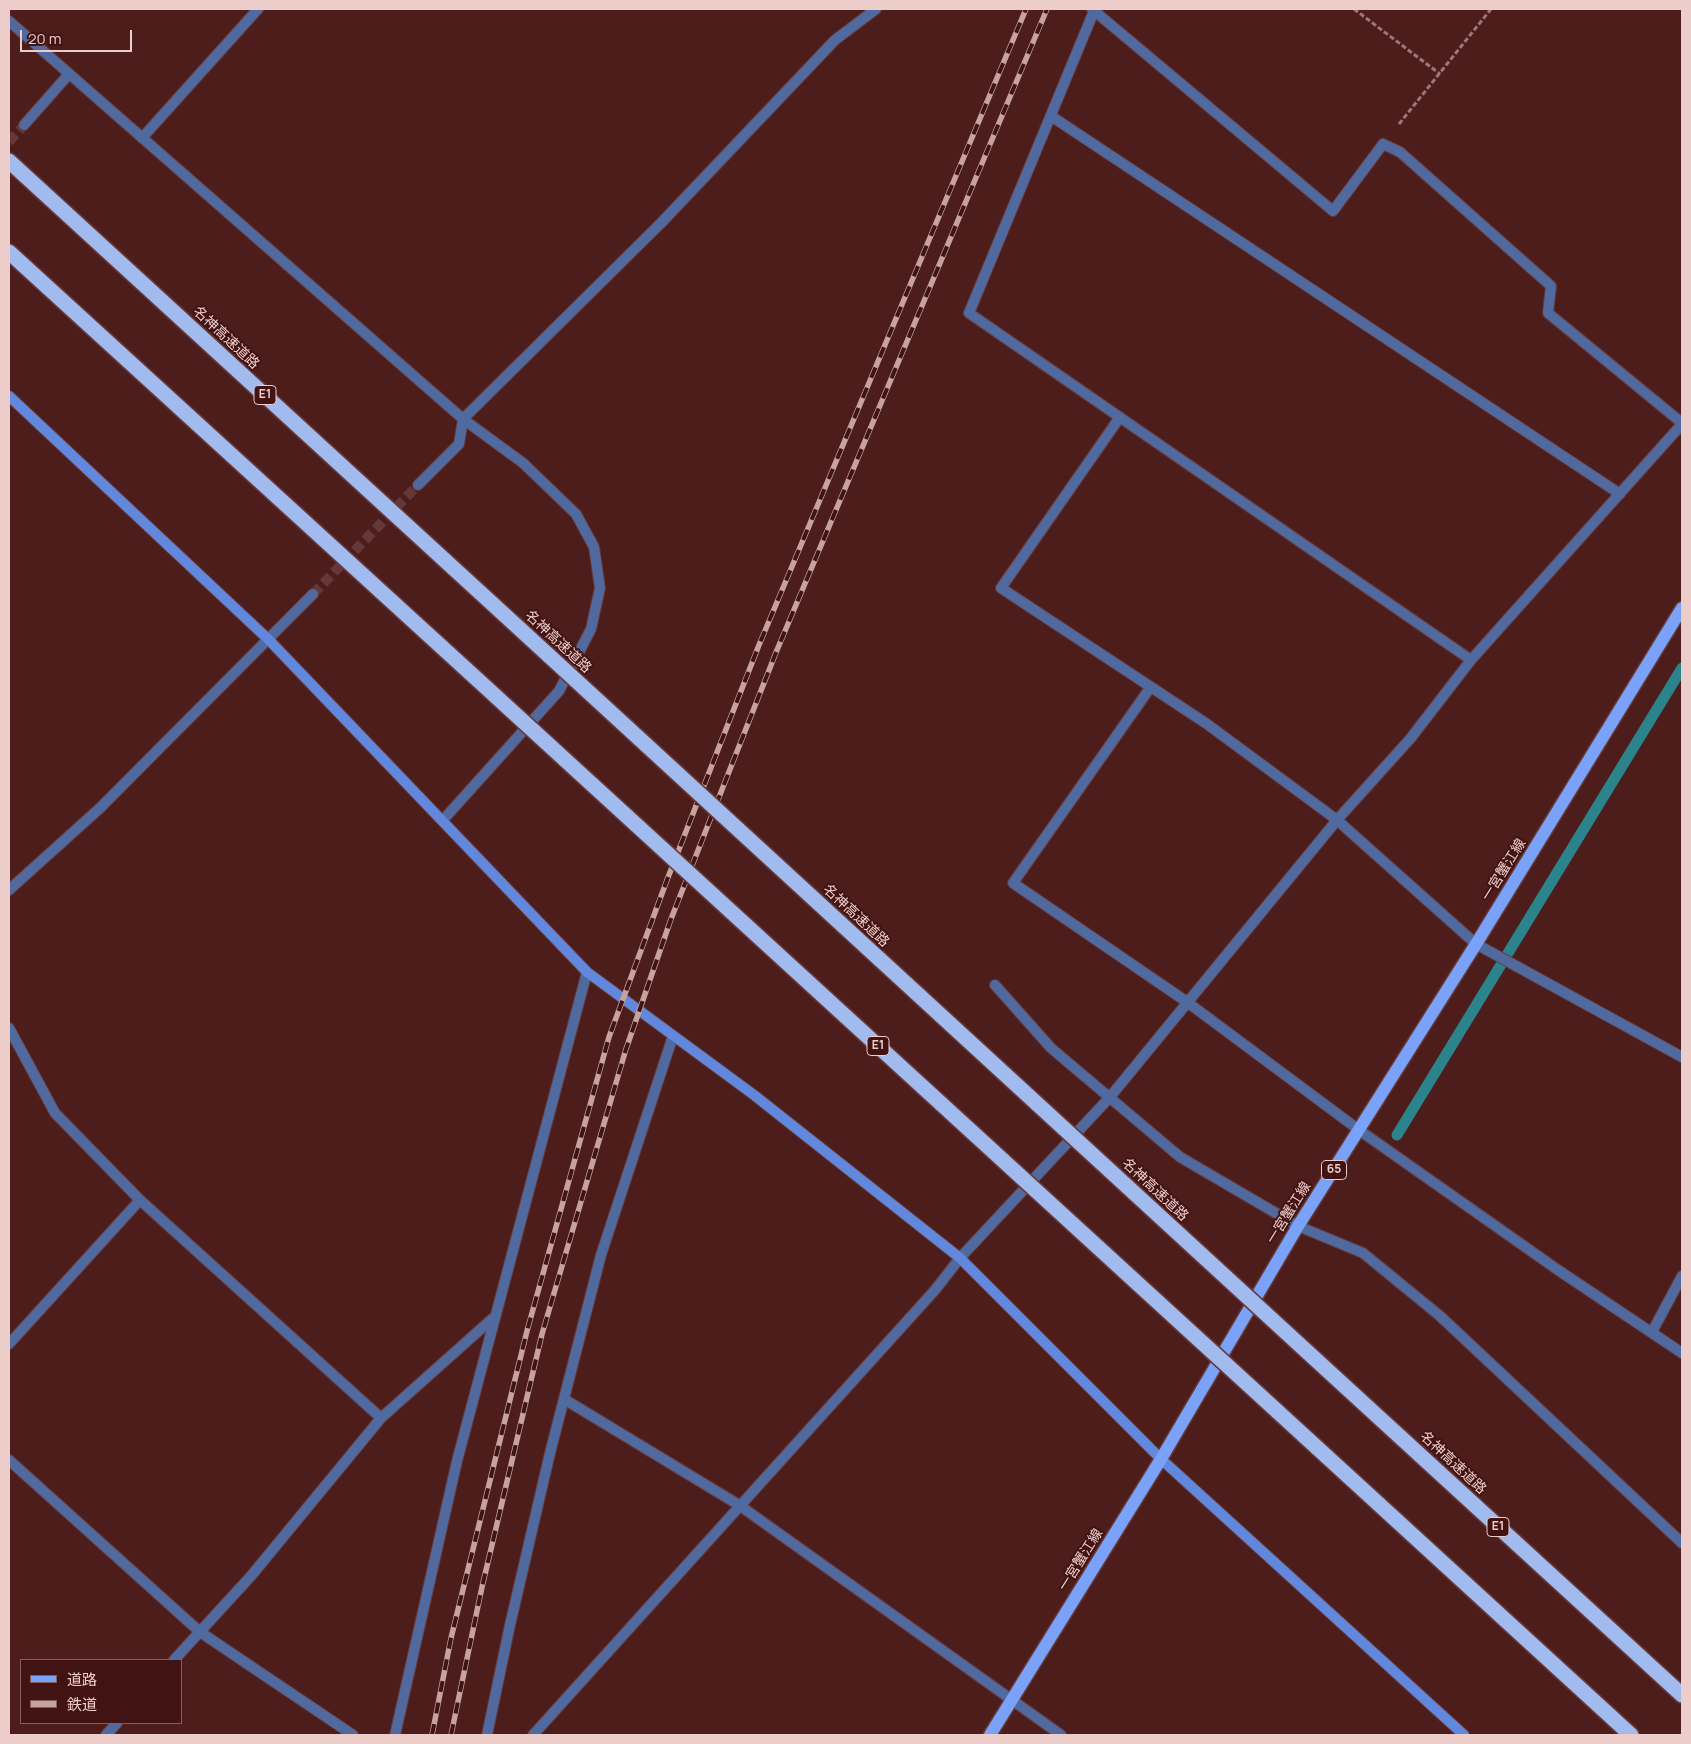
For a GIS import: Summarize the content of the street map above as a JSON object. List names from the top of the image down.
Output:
{
  "streets": {
    "highway": ["名神高速道路", "E1"],
    "main road": ["一宮蟹江線", "65"]
  },
  "legend": ["道路", "鉄道"],
  "scale_bar": "20 m"
}
